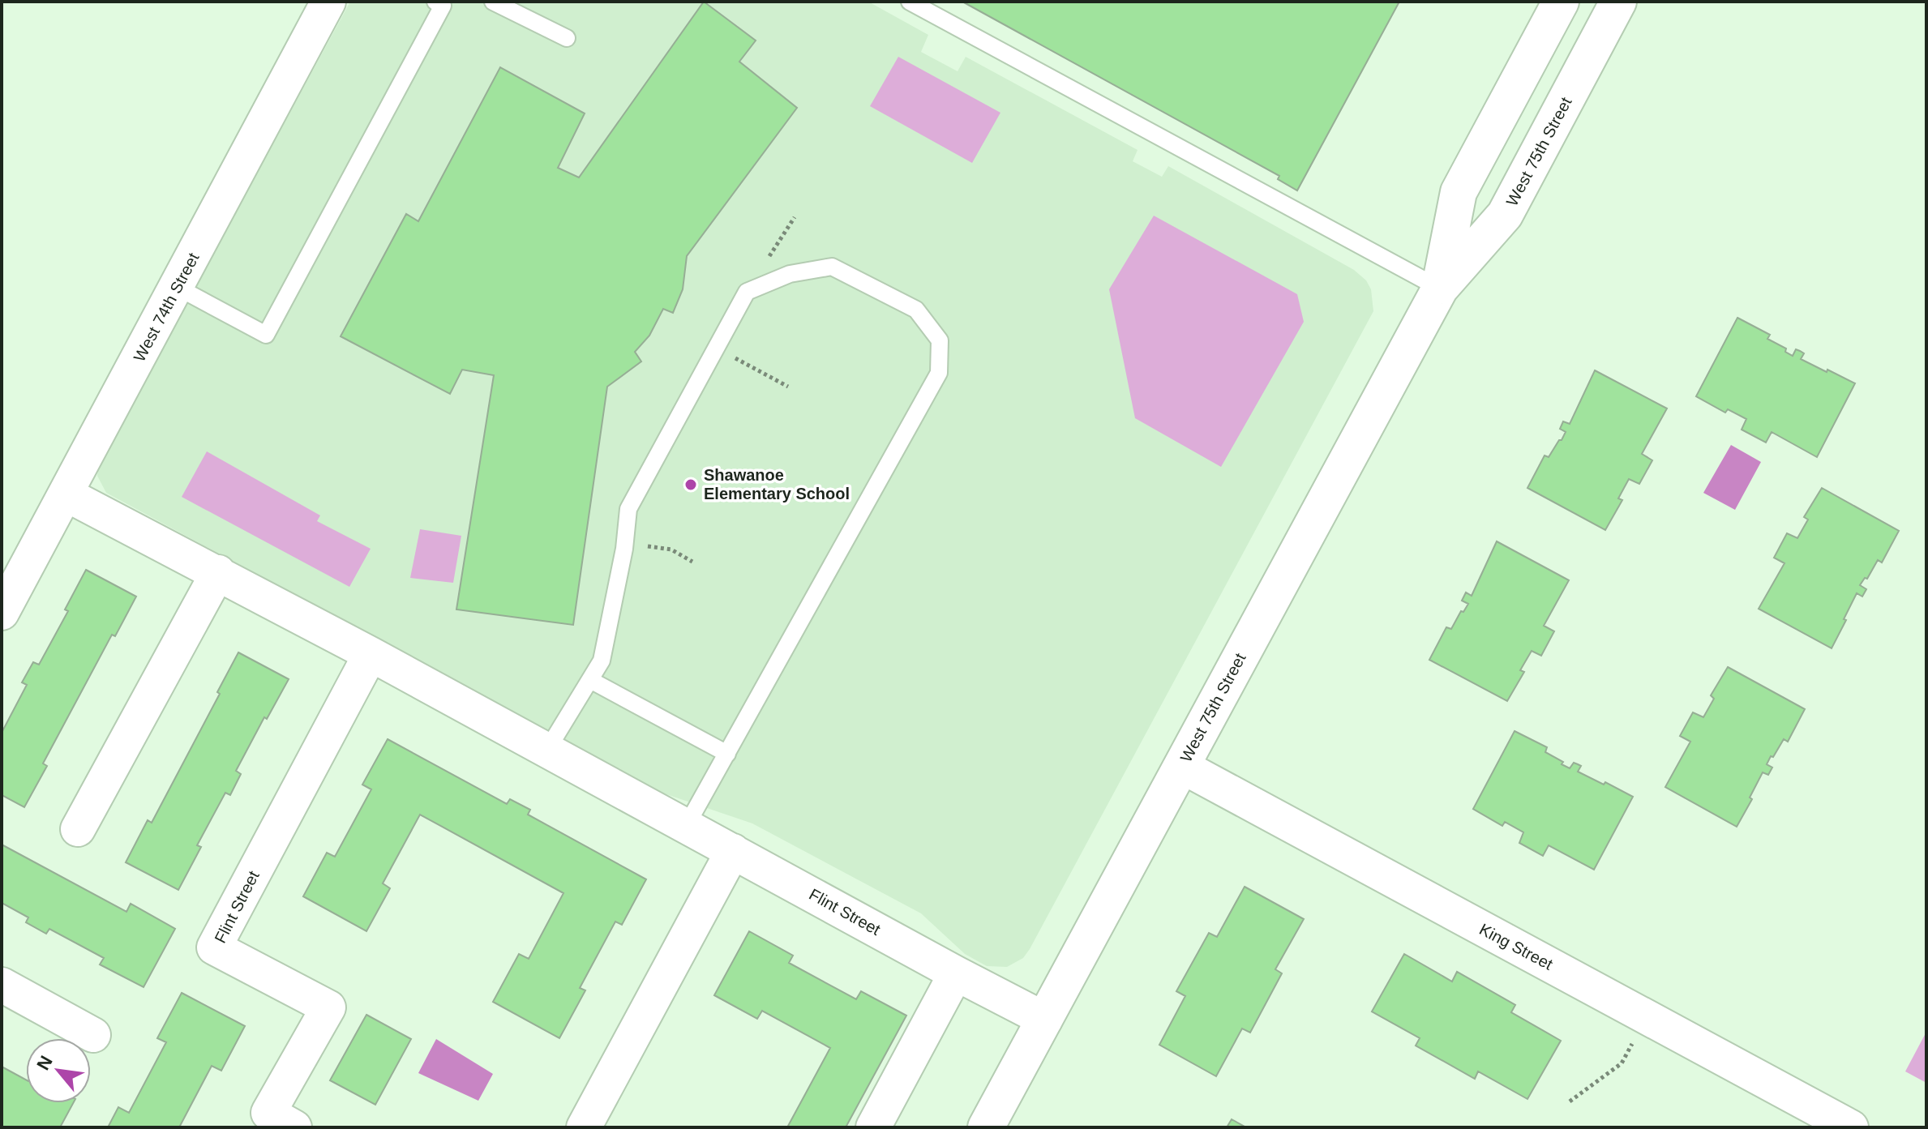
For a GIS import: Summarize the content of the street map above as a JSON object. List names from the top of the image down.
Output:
{
  "streets": {
    "main road": ["West 75th Street"],
    "street": ["West 74th Street", "Flint Street", "King Street"]
  },
  "crossings": [
    ["West 75th Street", "Flint Street"],
    ["West 75th Street", "King Street"],
    ["West 74th Street", "Flint Street"]
  ],
  "places": ["Shawanoe Elementary School"],
  "north": "top left"
}
